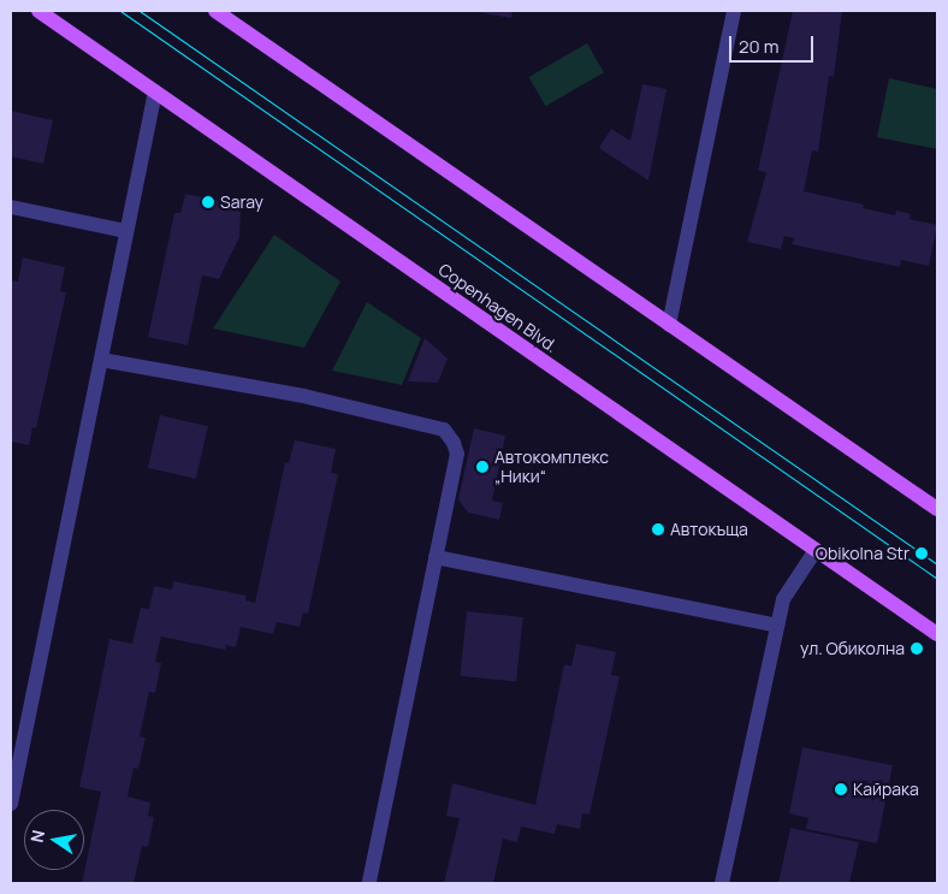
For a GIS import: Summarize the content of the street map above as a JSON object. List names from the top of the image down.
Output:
{
  "streets": {
    "main road": ["Copenhagen Blvd."]
  },
  "places": [
    "Saray",
    "Автокомплекс „Ники“",
    "Автокъща",
    "Obikolna Str",
    "ул. Обиколна",
    "Кайрака"
  ],
  "scale_bar": "20 m",
  "north": "left"
}
